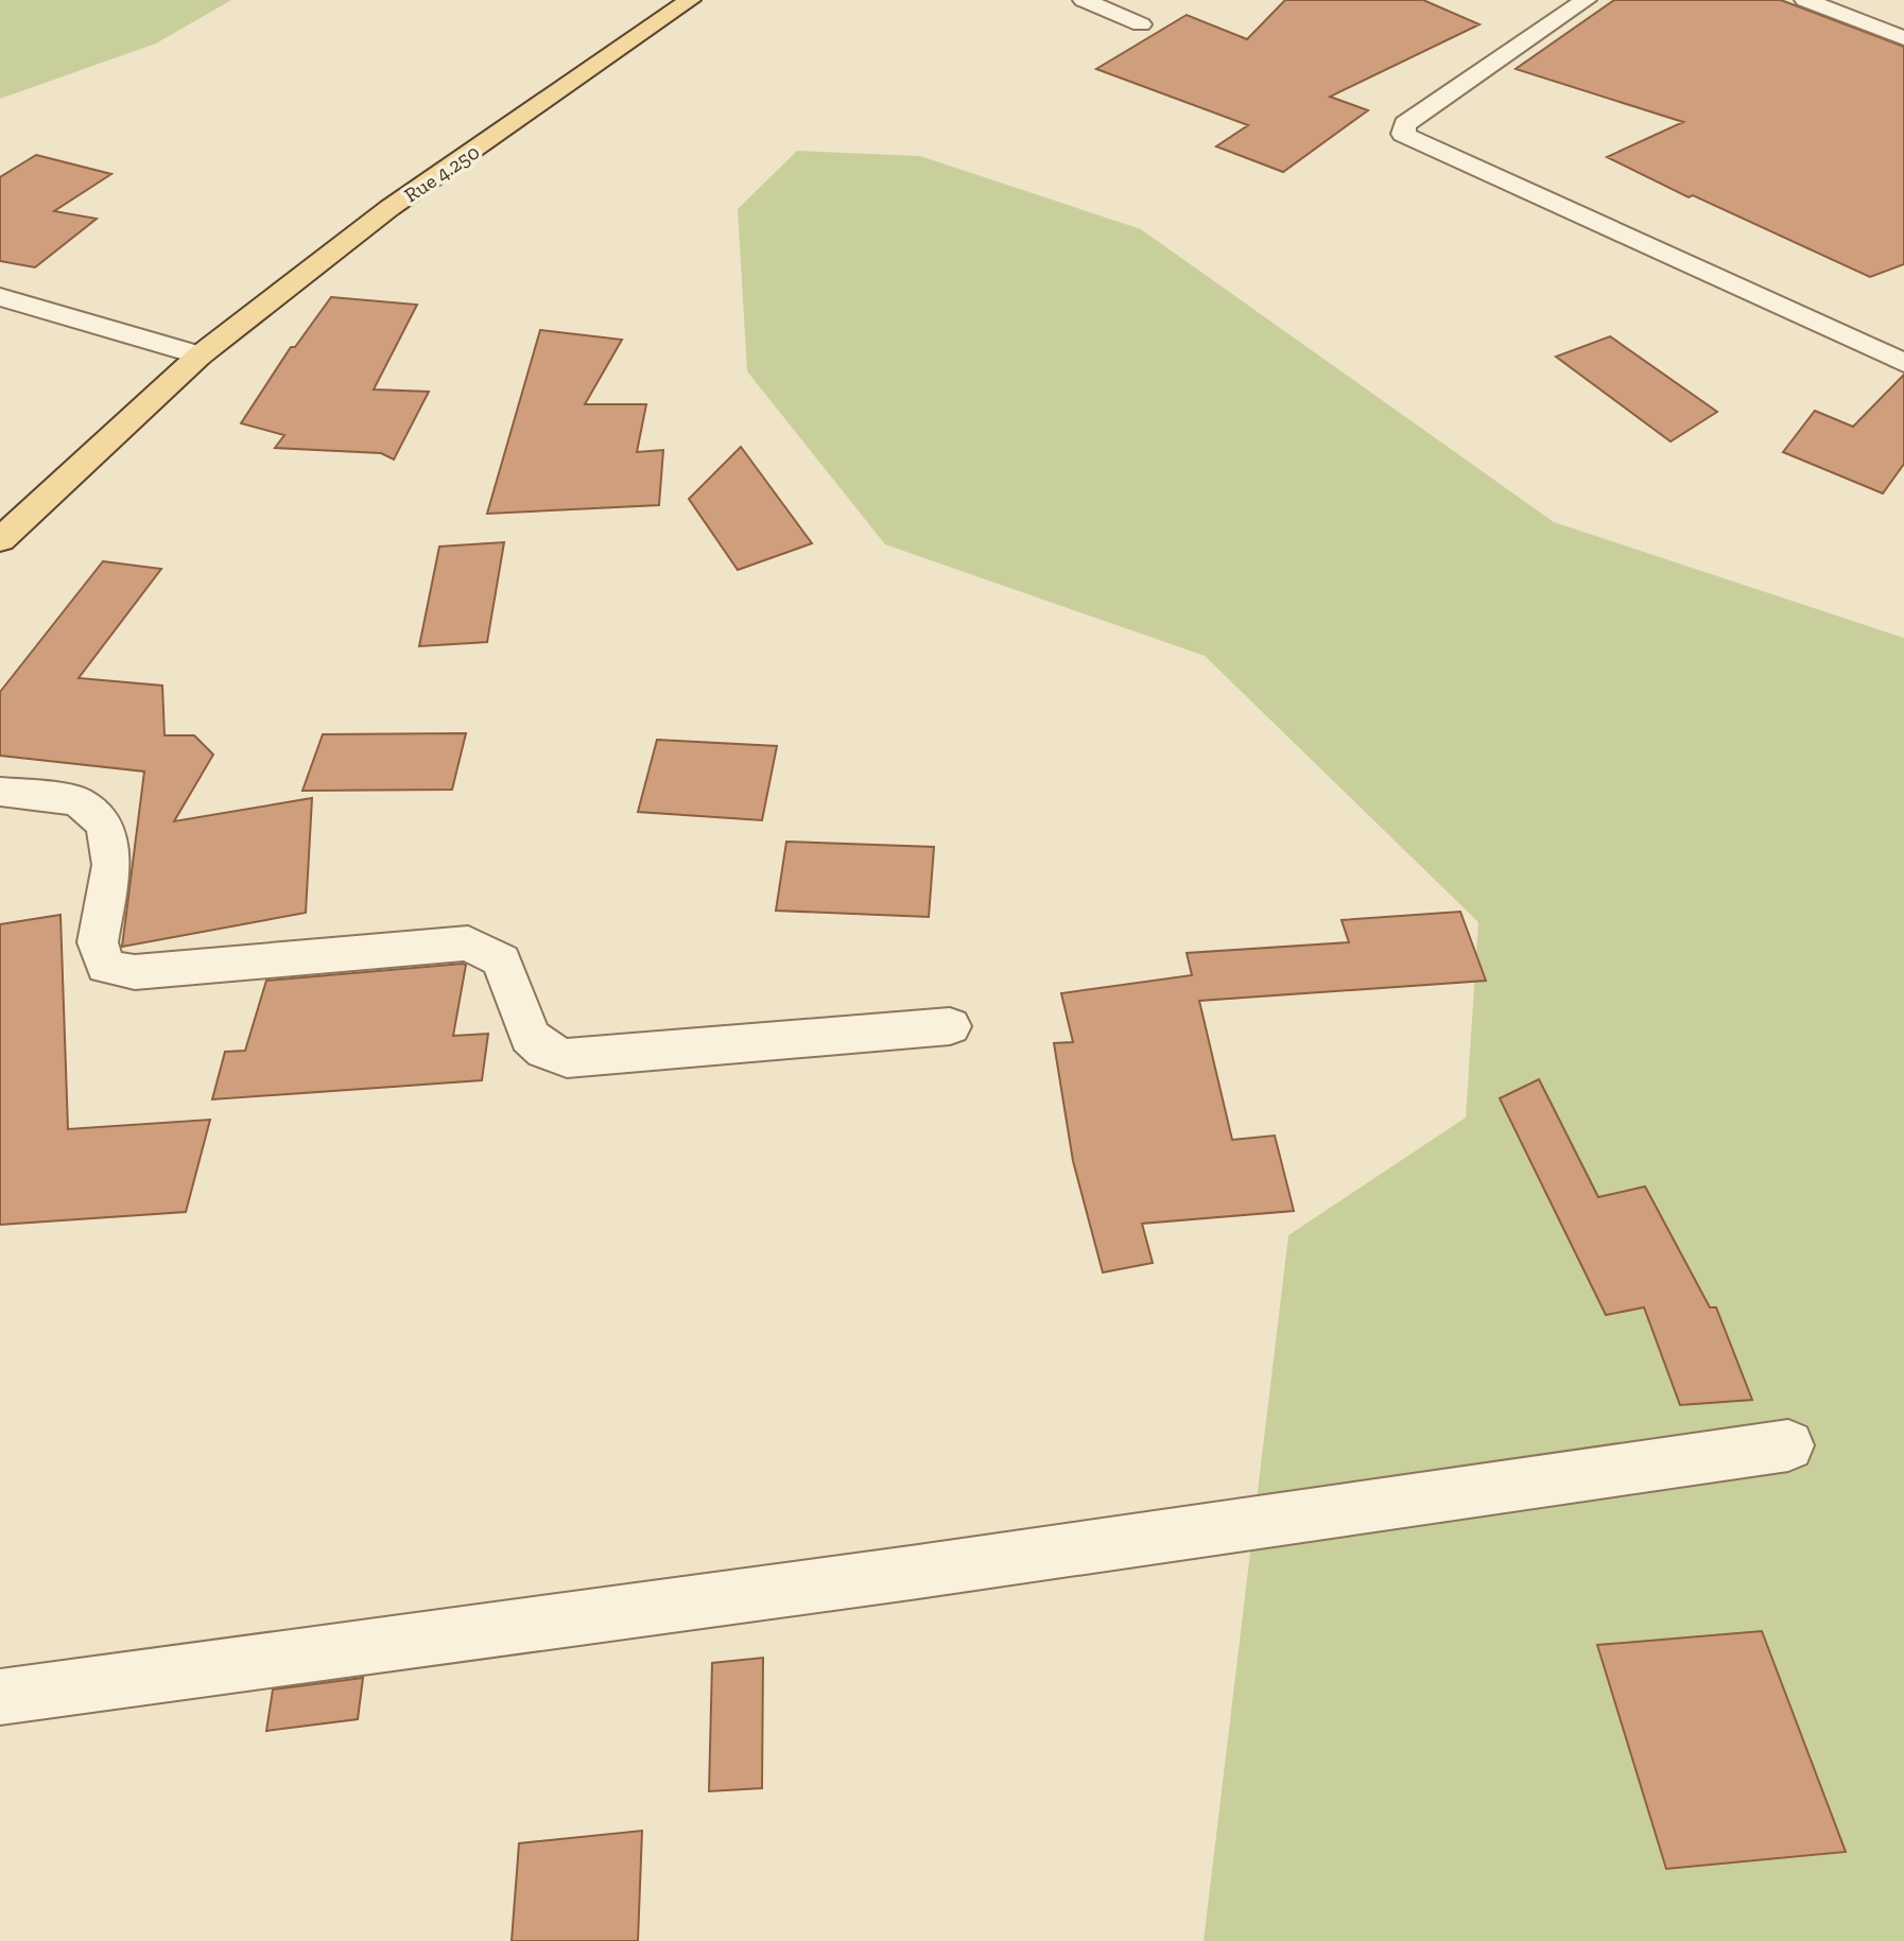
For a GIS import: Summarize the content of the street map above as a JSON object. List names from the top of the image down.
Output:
{
  "streets": {
    "main road": ["Rue 4.250"]
  }
}
